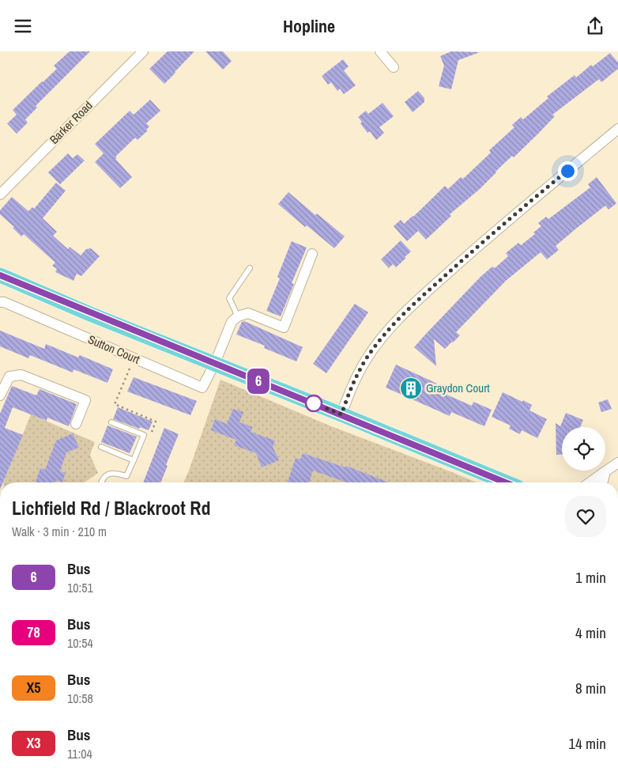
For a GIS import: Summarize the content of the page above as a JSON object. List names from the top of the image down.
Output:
{
  "streets": {
    "street": ["Barker Road", "Sutton Court"]
  },
  "places": {
    "building": ["Graydon Court"]
  },
  "lines": ["bus line 6"],
  "page": {
    "header": "Hopline",
    "on_map": "6",
    "heading": ["Lichfield Rd / Blackroot Rd", "Walk · 3 min · 210 m"],
    "list": [
      {
        "mark": "6",
        "name": "Bus",
        "note": "10:51",
        "value": "1 min"
      },
      {
        "mark": "78",
        "name": "Bus",
        "note": "10:54",
        "value": "4 min"
      },
      {
        "mark": "X5",
        "name": "Bus",
        "note": "10:58",
        "value": "8 min"
      },
      {
        "mark": "X3",
        "name": "Bus",
        "note": "11:04",
        "value": "14 min"
      }
    ]
  }
}
